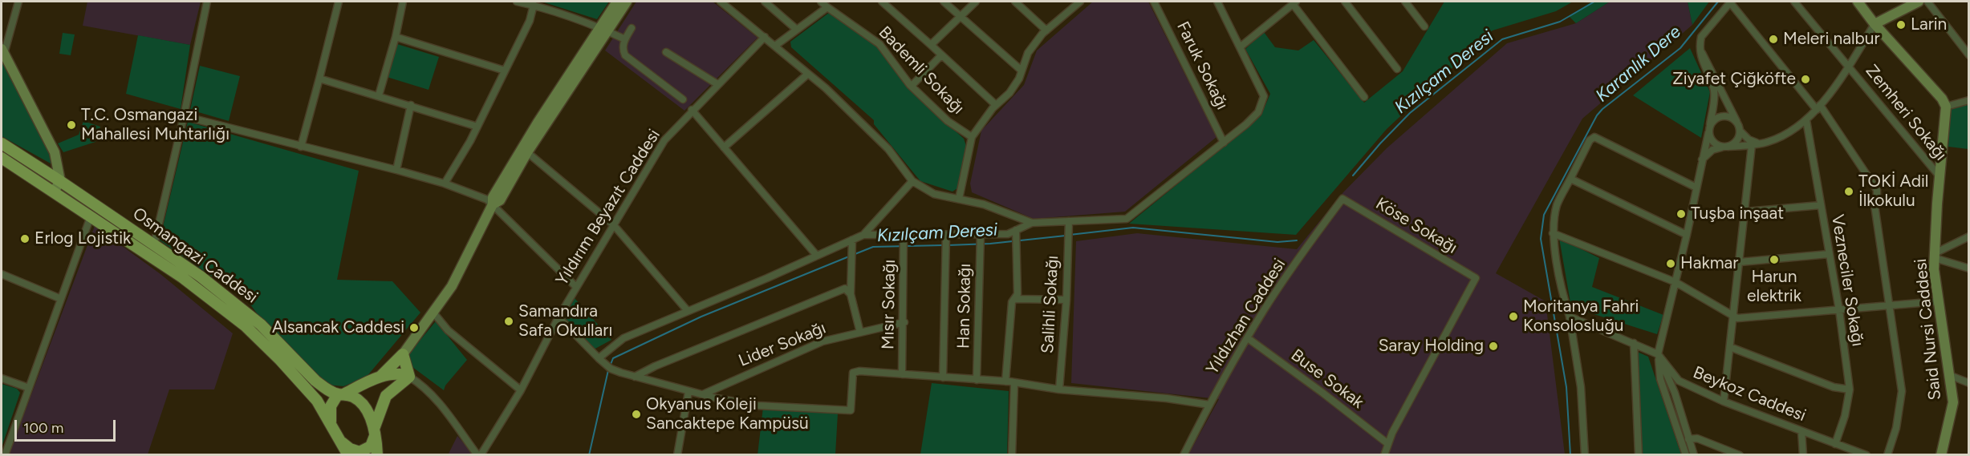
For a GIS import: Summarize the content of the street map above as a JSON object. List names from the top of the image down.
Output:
{
  "streets": {
    "main road": ["Osmangazi Caddesi"],
    "street": [
      "Faruk Sokağı",
      "Bademli Sokağı",
      "Zemheri Sokağı",
      "Yıldırım Beyazıt Caddesi",
      "Köse Sokağı",
      "Vezneciler Sokağı",
      "Mısır Sokağı",
      "Salihli Sokağı",
      "Han Sokağı",
      "Yıldızhan Caddesi",
      "Said Nursi Caddesi",
      "Lider Sokağı",
      "Buse Sokak",
      "Beykoz Caddesi"
    ]
  },
  "crossings": [
    ["Zemheri Sokağı", "Said Nursi Caddesi"],
    ["Köse Sokağı", "Yıldızhan Caddesi"],
    ["Köse Sokağı", "Buse Sokak"],
    ["Vezneciler Sokağı", "Beykoz Caddesi"],
    ["Mısır Sokağı", "Lider Sokağı"],
    ["Yıldızhan Caddesi", "Buse Sokak"]
  ],
  "water": ["Karanlık Dere", "Kızılçam Deresi"],
  "places": [
    "Larin",
    "Meleri nalbur",
    "Ziyafet Çiğköfte",
    "T.C. Osmangazi Mahallesi Muhtarlığı",
    "TOKİ Adil İlkokulu",
    "Tuşba inşaat",
    "Erlog Lojistik",
    "Harun elektrik",
    "Hakmar",
    "Moritanya Fahri Konsolosluğu",
    "Samandıra Safa Okulları",
    "Alsancak Caddesi",
    "Saray Holding",
    "Okyanus Koleji Sancaktepe Kampüsü"
  ],
  "scale_bar": "100 m"
}
